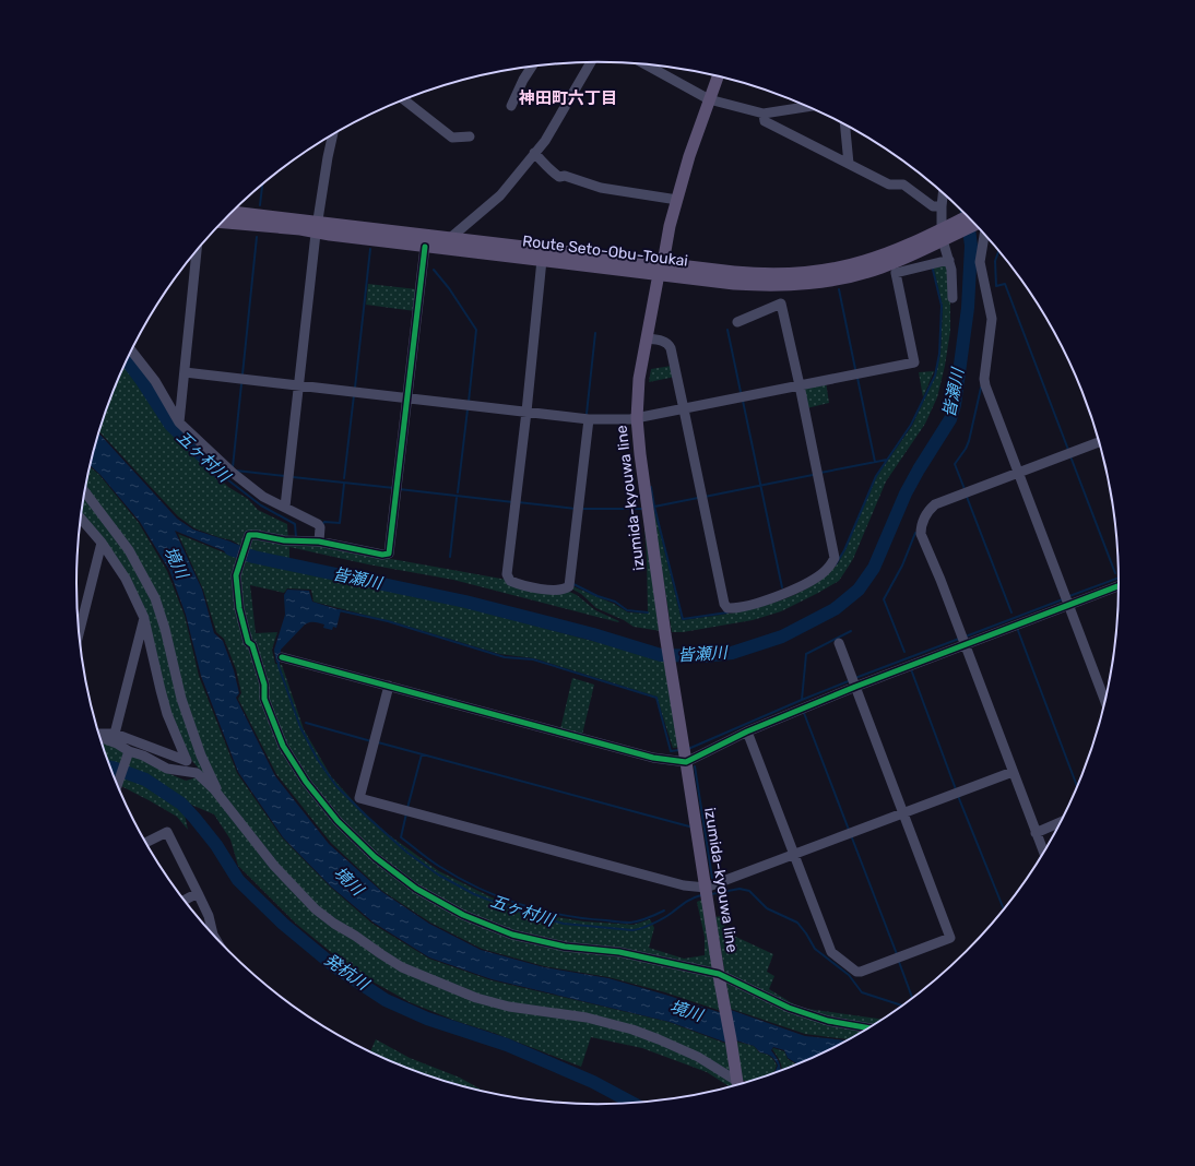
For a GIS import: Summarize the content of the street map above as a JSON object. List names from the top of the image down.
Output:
{
  "streets": {
    "main road": ["Route Seto-Obu-Toukai", "izumida-kyouwa line"]
  },
  "crossings": [
    ["Route Seto-Obu-Toukai", "izumida-kyouwa line"]
  ],
  "districts": ["神田町六丁目"],
  "water": [
    "皆瀬川",
    "五ヶ村川",
    "境川",
    "発杭川"
  ]
}
